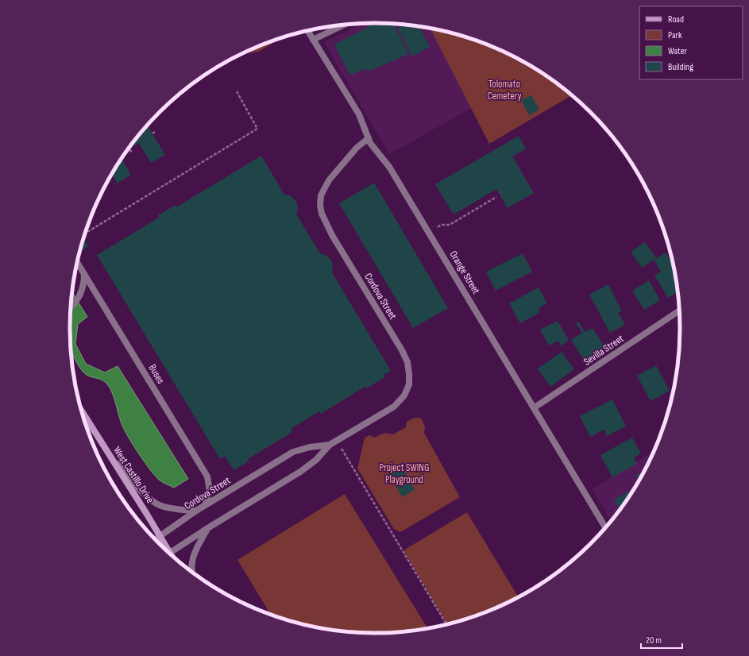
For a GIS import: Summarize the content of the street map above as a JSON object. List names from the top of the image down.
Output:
{
  "streets": {
    "main road": ["West Castillo Drive"],
    "street": [
      "Orange Street",
      "Cordova Street",
      "Sevilla Street",
      "Buses"
    ]
  },
  "crossings": [
    ["Orange Street", "Cordova Street"],
    ["Orange Street", "Sevilla Street"],
    ["Cordova Street", "Buses"],
    ["Cordova Street", "West Castillo Drive"]
  ],
  "parks": ["Tolomato Cemetery", "Project SWING Playground"],
  "legend": [
    "Road",
    "Park",
    "Water",
    "Building"
  ],
  "scale_bar": "20 m"
}
